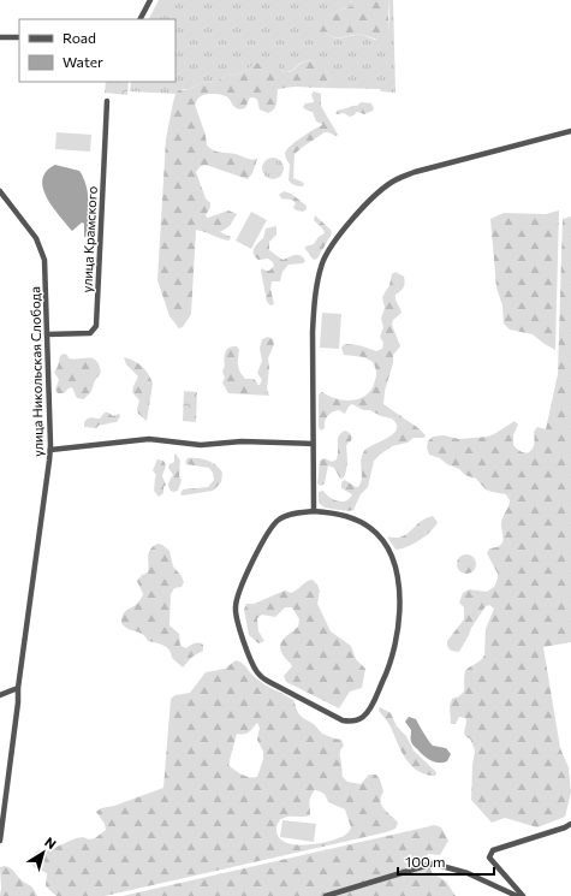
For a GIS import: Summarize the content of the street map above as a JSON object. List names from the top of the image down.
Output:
{
  "streets": {
    "street": ["улица Крамского", "улица Никольская Слобода"]
  },
  "crossings": [
    ["улица Крамского", "улица Никольская Слобода"]
  ],
  "legend": ["Road", "Water"],
  "scale_bar": "100 m",
  "north": "top right"
}
